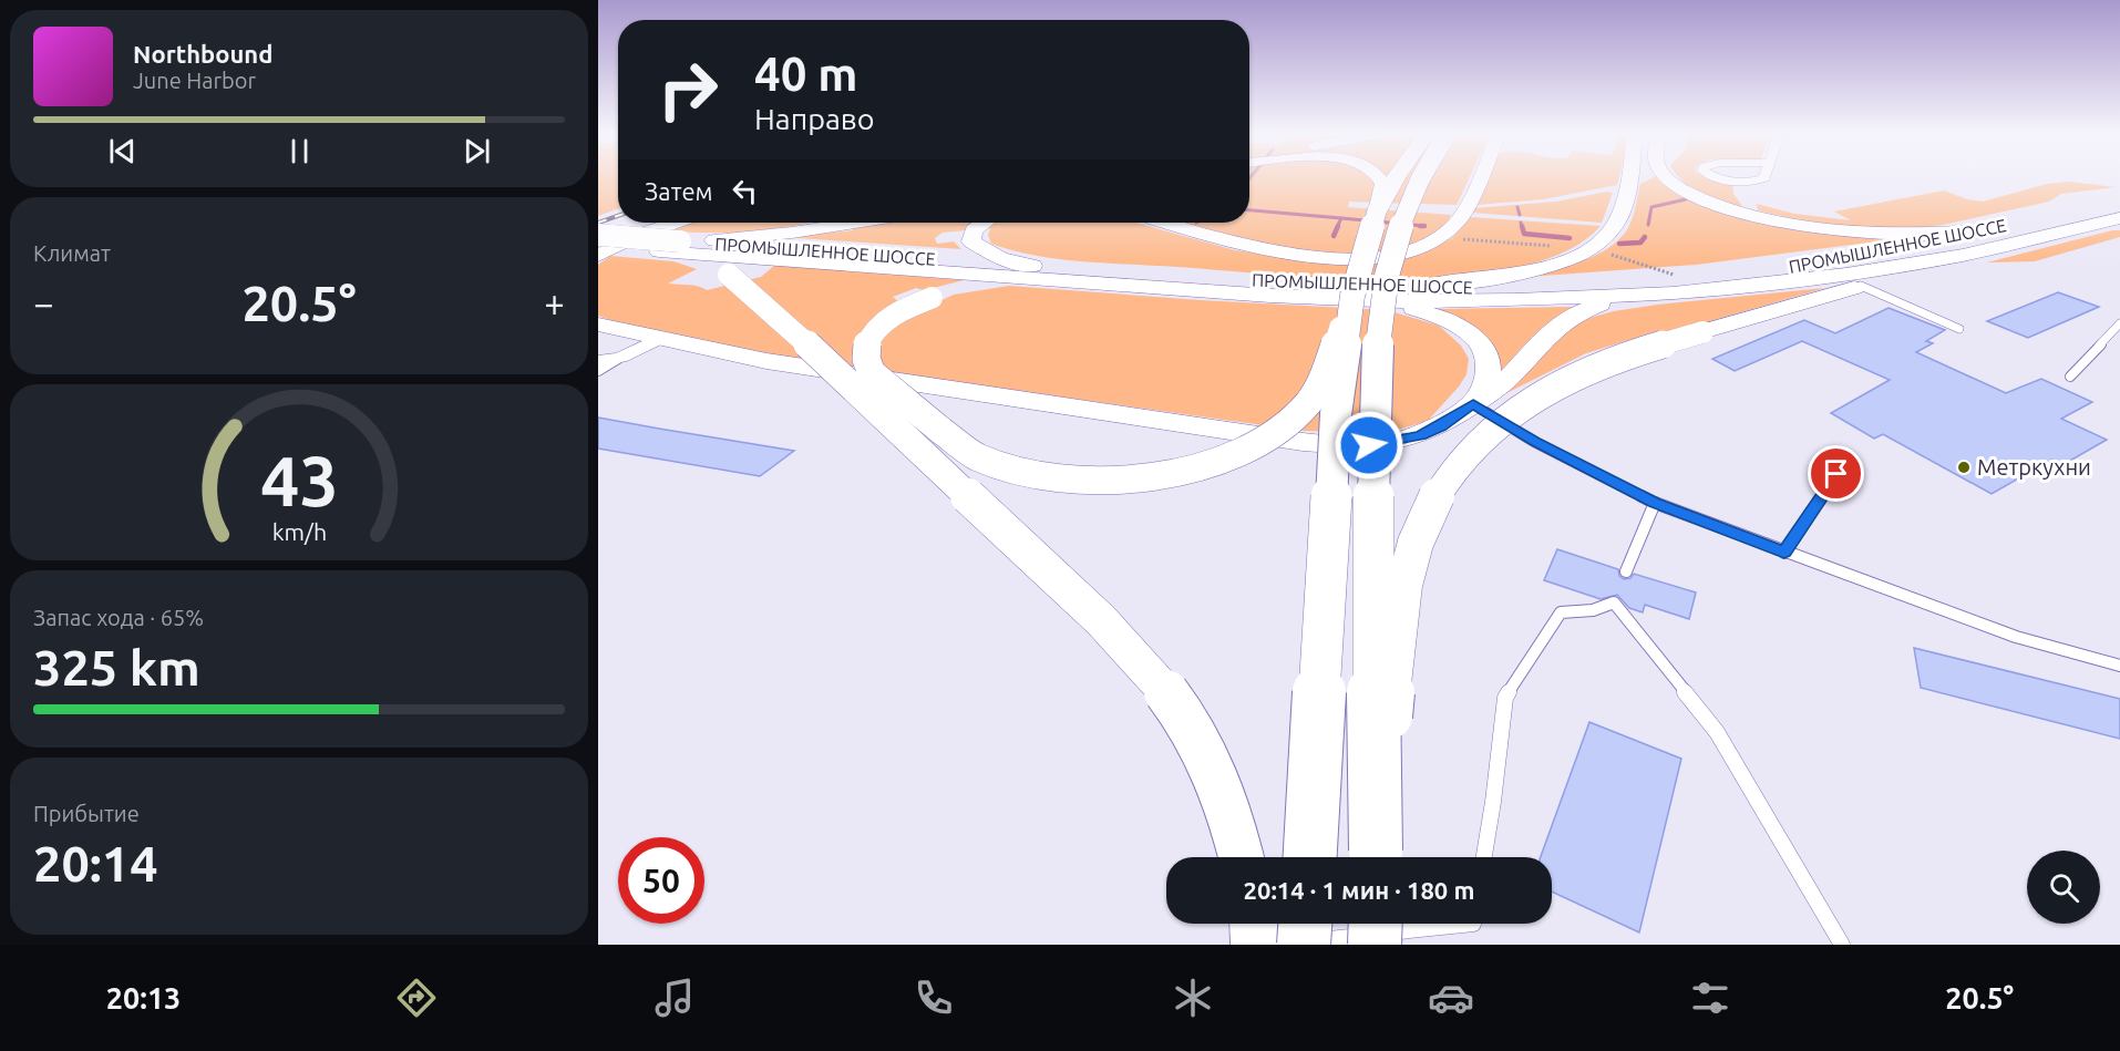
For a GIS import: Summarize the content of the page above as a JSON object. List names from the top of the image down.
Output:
{
  "streets": {
    "main road": ["ПРОМЫШЛЕННОЕ ШОССЕ"]
  },
  "places": ["Метркухни"],
  "page": {
    "turn": ["40 m", "Направо"],
    "song": ["Northbound", "June Harbor"],
    "then": "Затем",
    "tile": [
      "Климат",
      ["Запас хода · 65%", "325 km"],
      ["Прибытие", "20:14"]
    ],
    "heat": ["−", "20.5°", "+"],
    "limit": "50",
    "trip": "20:14 · 1 мин · 180 m",
    "tabs": ["20:13", "20.5°"],
    "gauge": ["43", "km/h"]
  }
}
